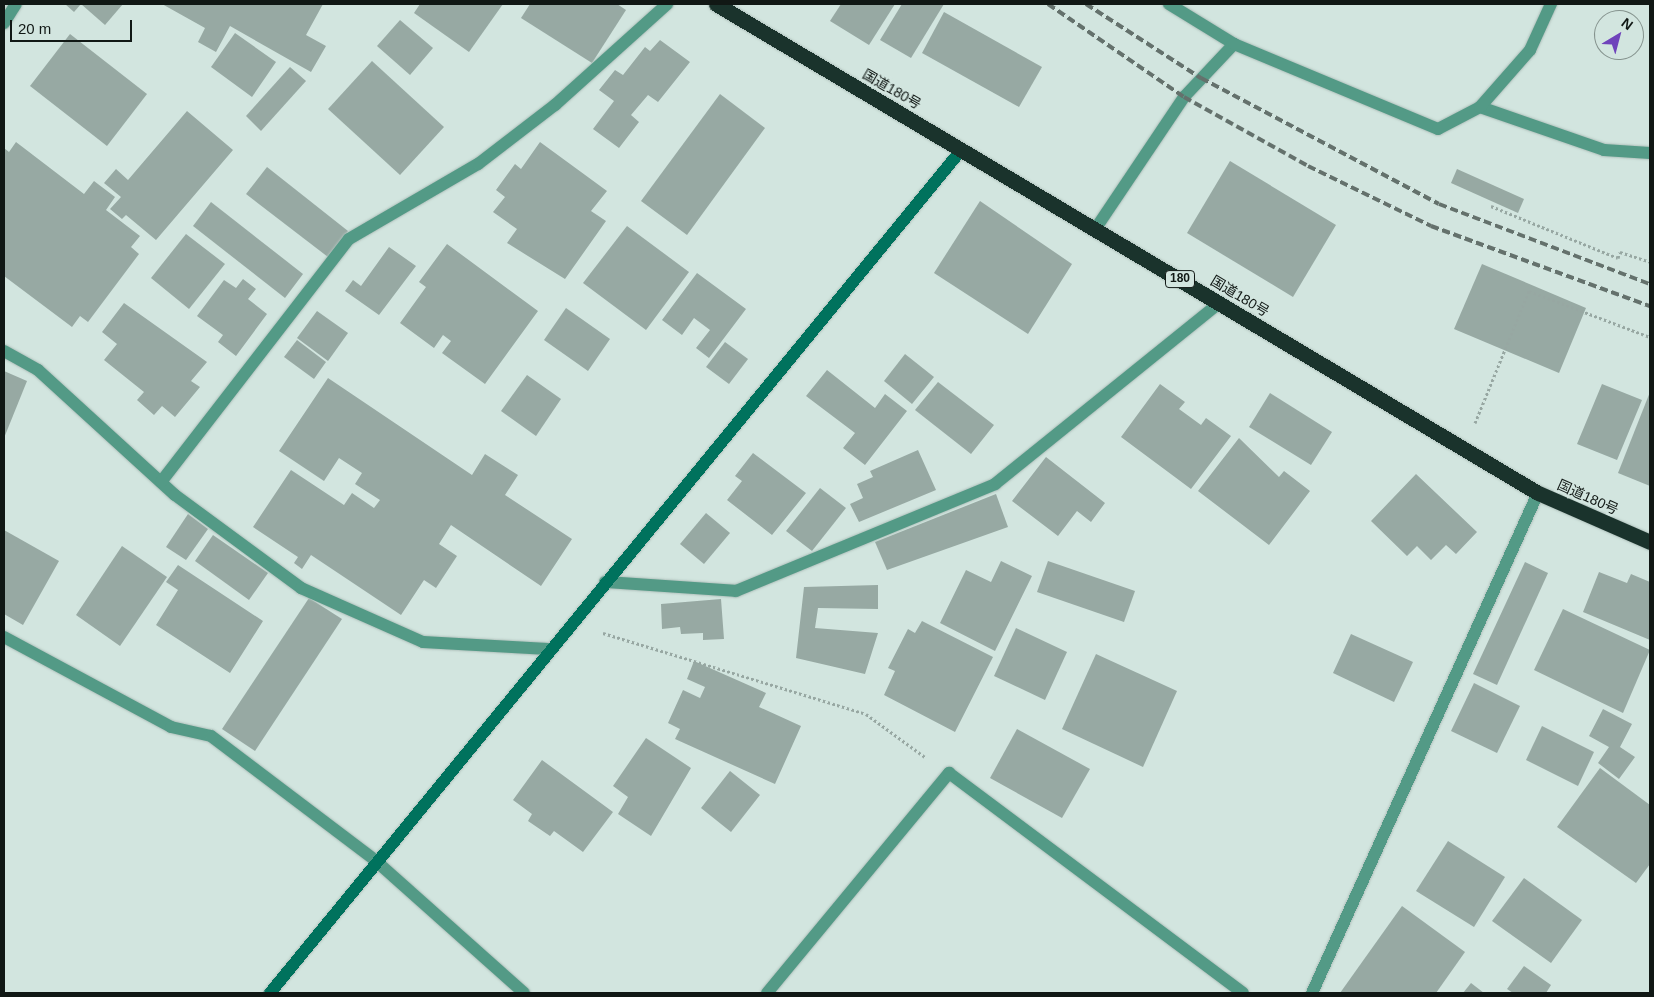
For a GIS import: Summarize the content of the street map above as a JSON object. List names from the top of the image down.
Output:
{
  "streets": {
    "highway": ["国道180号", "180"]
  },
  "scale_bar": "20 m",
  "north": "top right"
}
